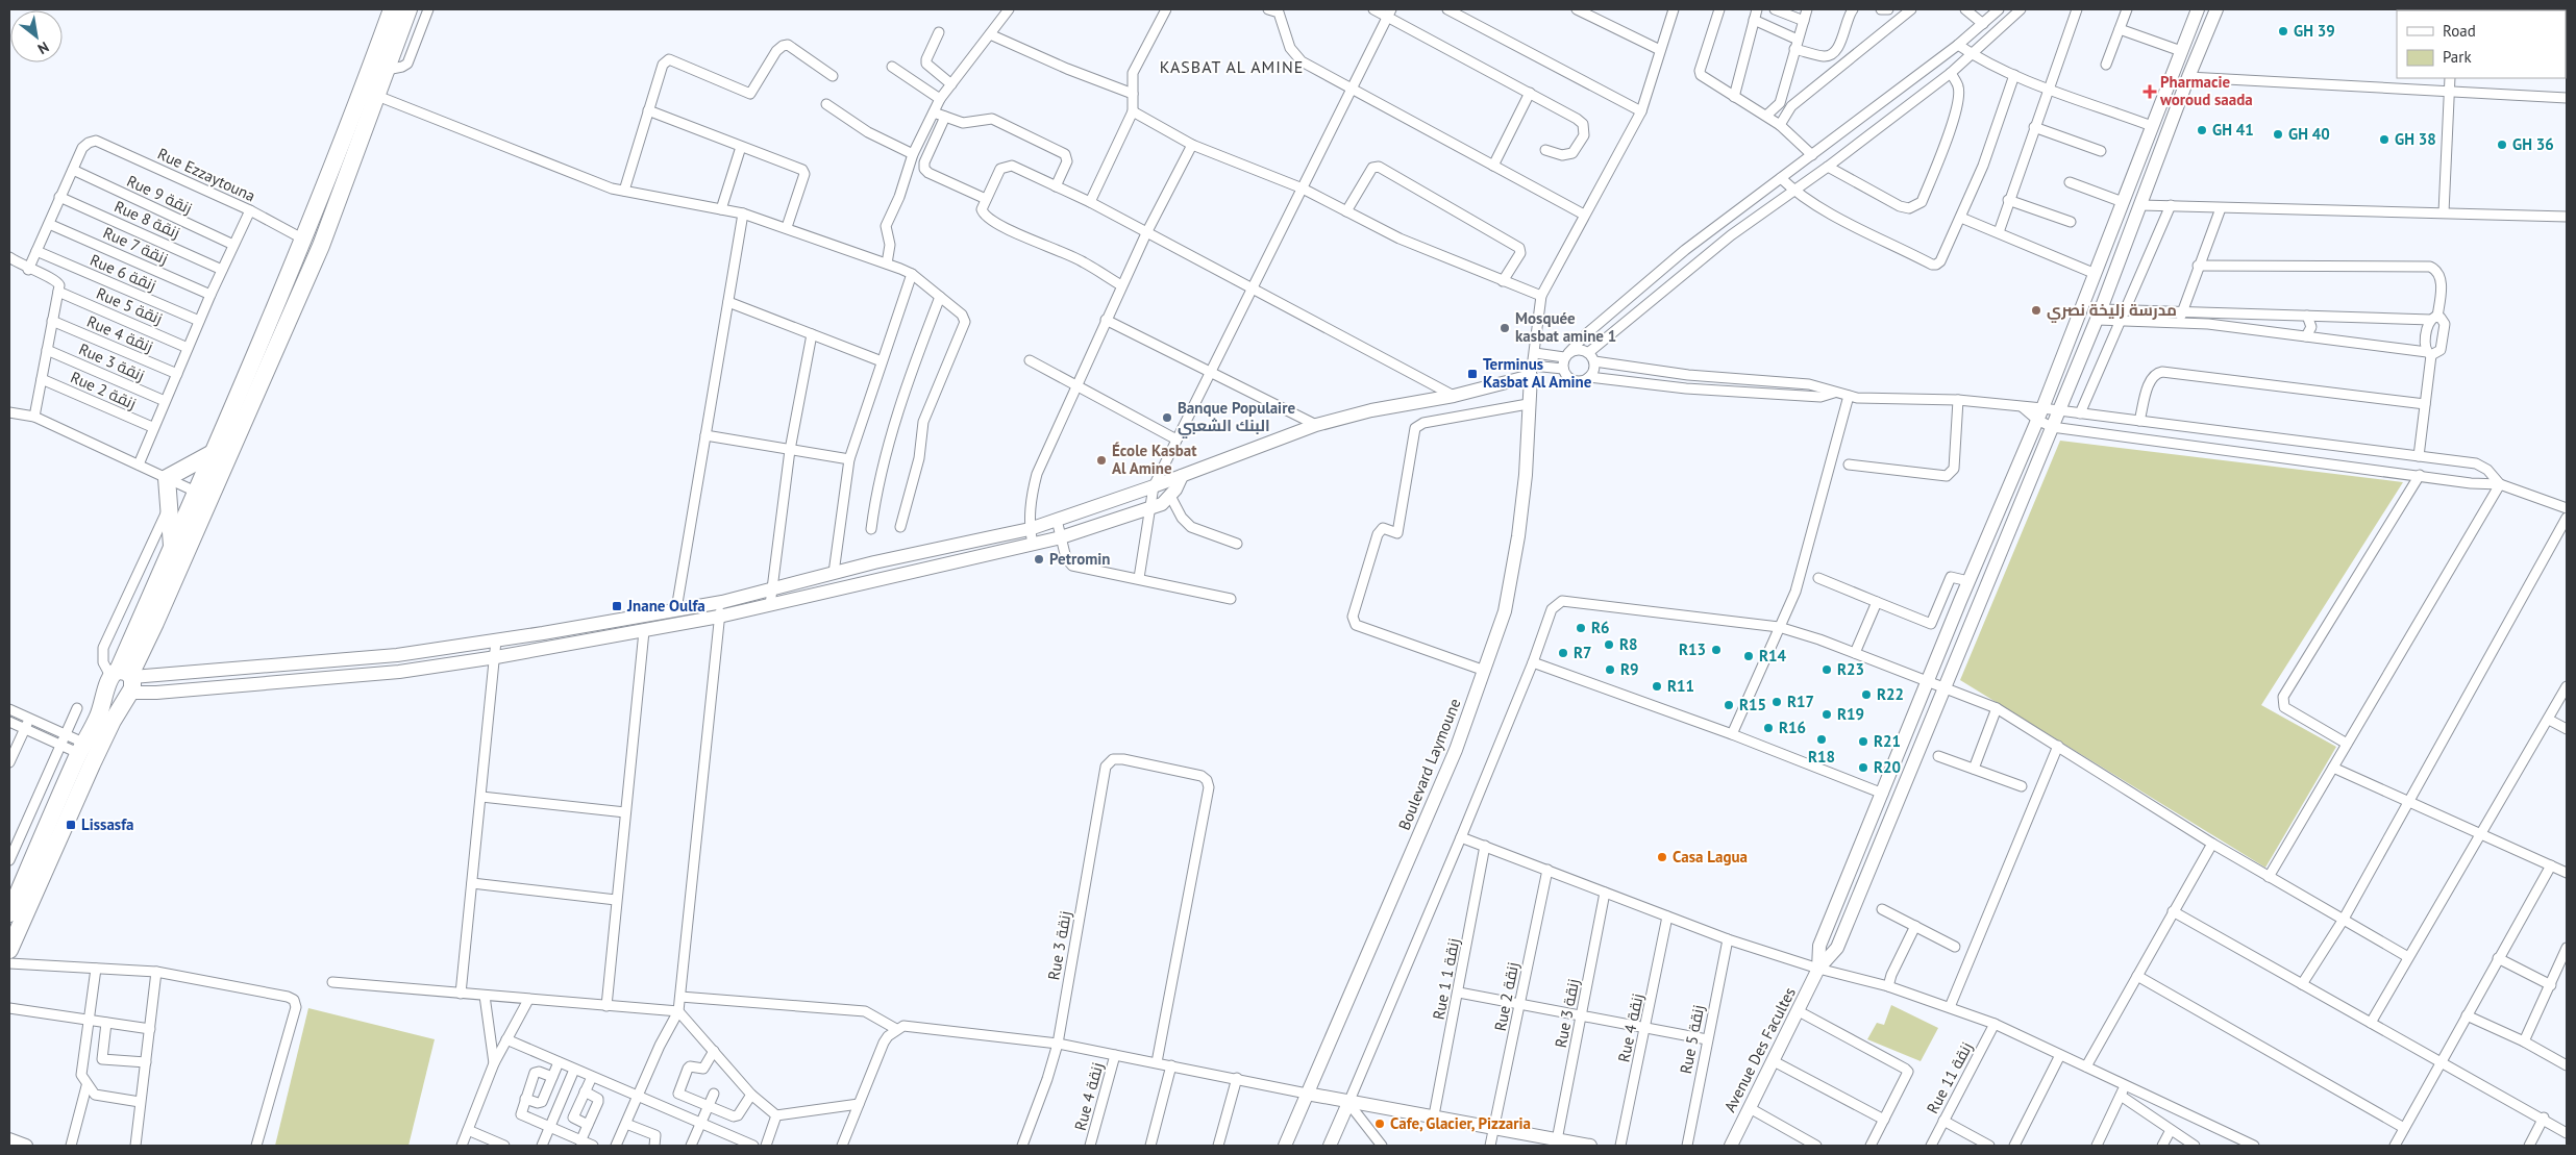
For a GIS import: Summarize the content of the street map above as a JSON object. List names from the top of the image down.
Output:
{
  "streets": {
    "street": [
      "Rue Ezzaytouna",
      "Rue 9 زنقة",
      "Rue 8 زنقة",
      "Rue 7 زنقة",
      "Rue 6 زنقة",
      "Rue 5 زنقة",
      "Rue 4 زنقة",
      "Rue 3 زنقة",
      "Rue 2 زنقة",
      "Boulevard Laymoune",
      "Rue 1 زنقة 1",
      "Avenue Des Facultes",
      "Rue 11 زنقة"
    ]
  },
  "crossings": [
    ["Rue Ezzaytouna", "Rue 9 زنقة"]
  ],
  "districts": ["KASBAT AL AMINE"],
  "places": {
    "other": [
      "GH 39",
      "GH 41",
      "GH 40",
      "GH 38",
      "GH 36",
      "مدرسة زليخة نصري",
      "Mosquée kasbat amine 1",
      "Banque Populaire البنك الشعبي",
      "École Kasbat Al Amine",
      "Petromin",
      "R6",
      "R8",
      "R13",
      "R7",
      "R14",
      "R9",
      "R23",
      "R11",
      "R22",
      "R17",
      "R15",
      "R19",
      "R16",
      "R18",
      "R21",
      "R20",
      "Casa Lagua",
      "Cafe, Glacier, Pizzaria"
    ],
    "health": ["Pharmacie woroud saada"],
    "transit": ["Terminus Kasbat Al Amine", "Jnane Oulfa", "Lissasfa"]
  },
  "legend": ["Road", "Park"],
  "north": "bottom right"
}
